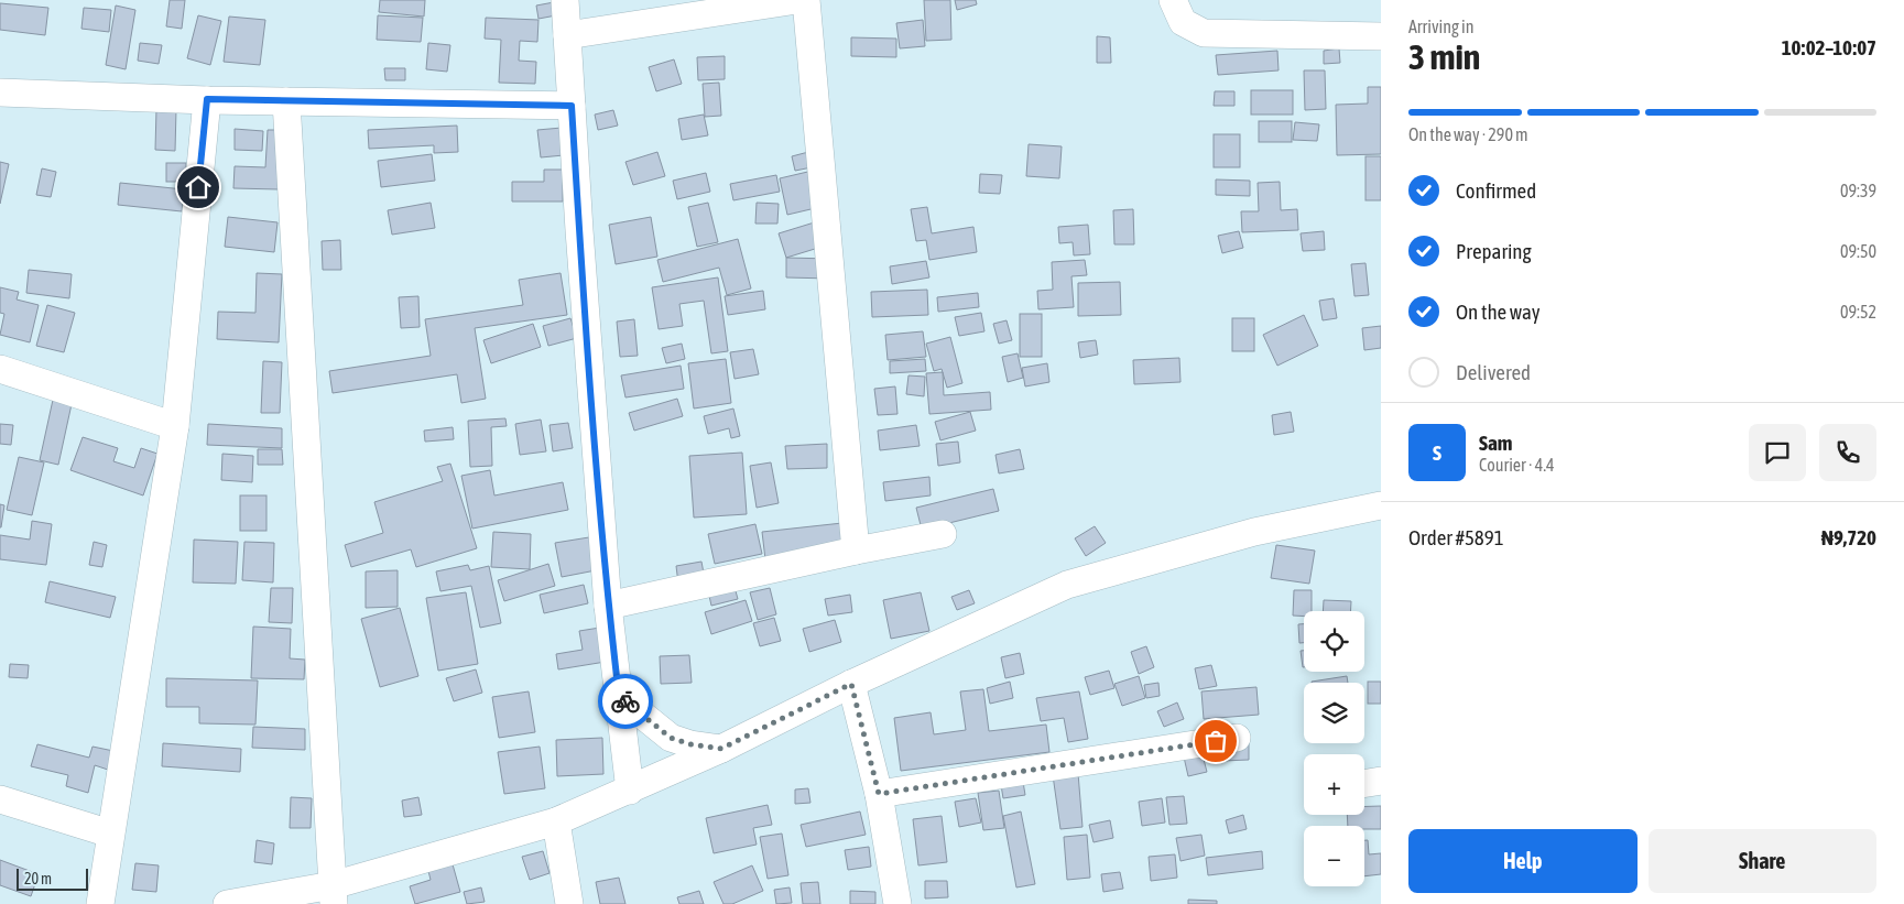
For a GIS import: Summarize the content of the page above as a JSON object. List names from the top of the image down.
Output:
{
  "scale_bar": "20 m",
  "page": {
    "heading": ["3 min", "Arriving in", "10:02–10:07"],
    "panel": [
      "Sam",
      "Courier · 4.4",
      "Order #5891",
      "₦9,720"
    ],
    "bar": "On the way · 290 m",
    "list": [
      ["Confirmed", "09:39"],
      ["Preparing", "09:50"],
      ["On the way", "09:52"],
      "Delivered"
    ],
    "round": "S",
    "map_buttons": ["+", "−"],
    "buttons": ["Help", "Share"],
    "scale": "20 m"
  }
}
